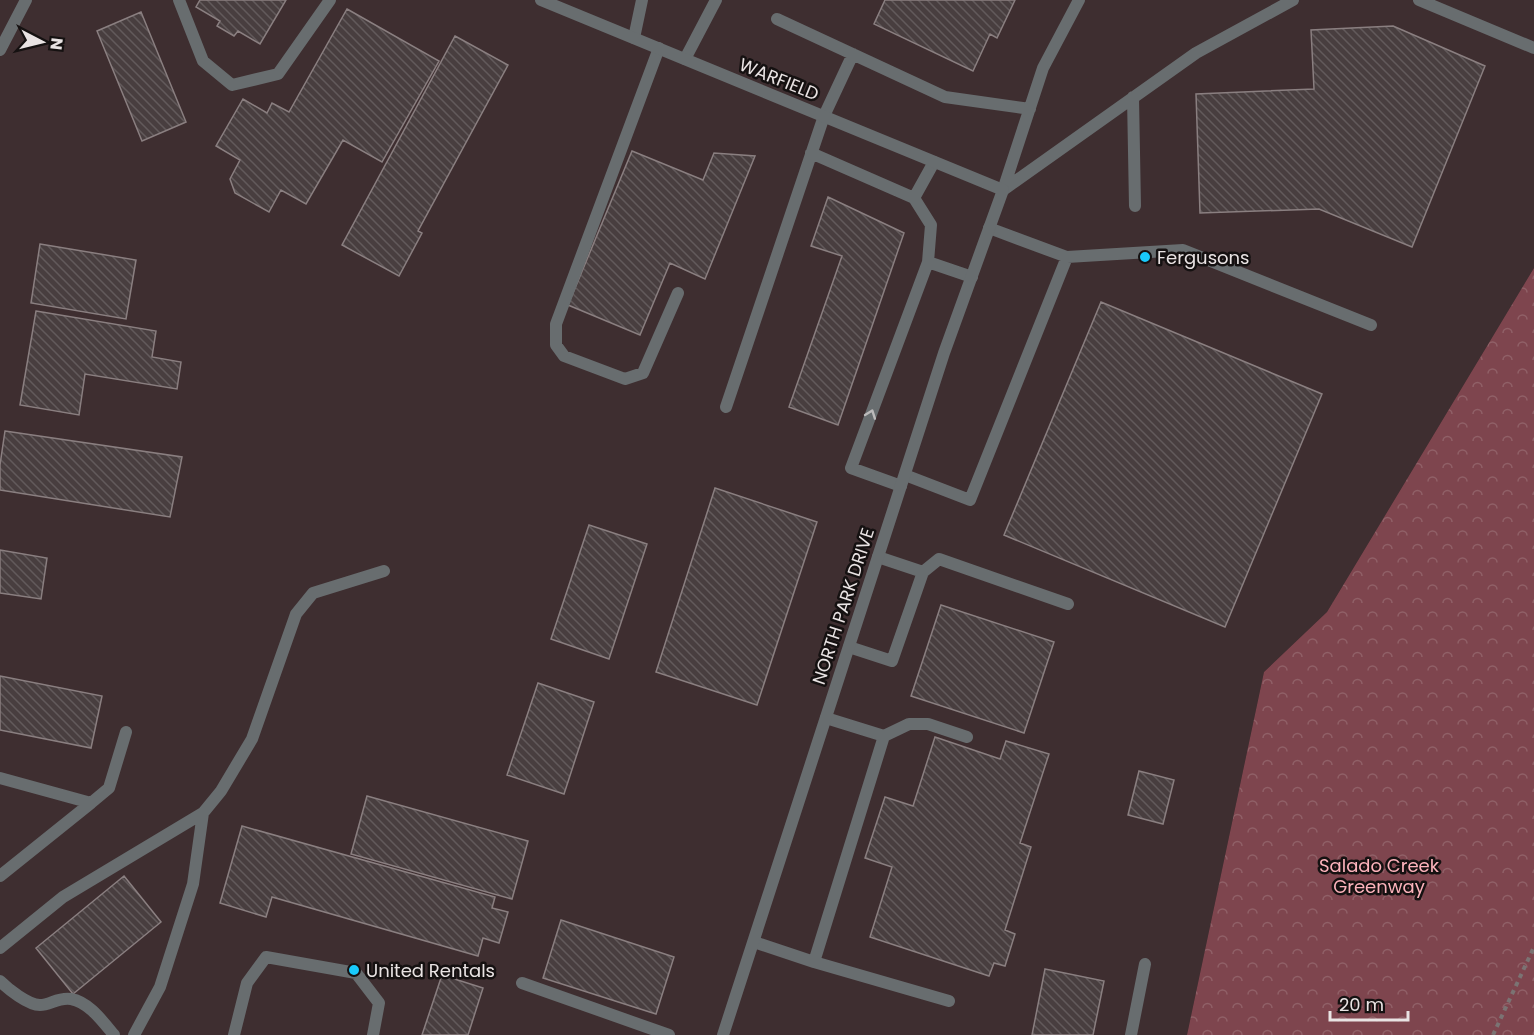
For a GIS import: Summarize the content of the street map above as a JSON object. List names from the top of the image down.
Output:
{
  "streets": {
    "street": ["WARFIELD", "NORTH PARK DRIVE"]
  },
  "crossings": [
    ["WARFIELD", "NORTH PARK DRIVE"]
  ],
  "parks": ["Salado Creek Greenway"],
  "places": ["Fergusons", "United Rentals"],
  "scale_bar": "20 m",
  "north": "right"
}
